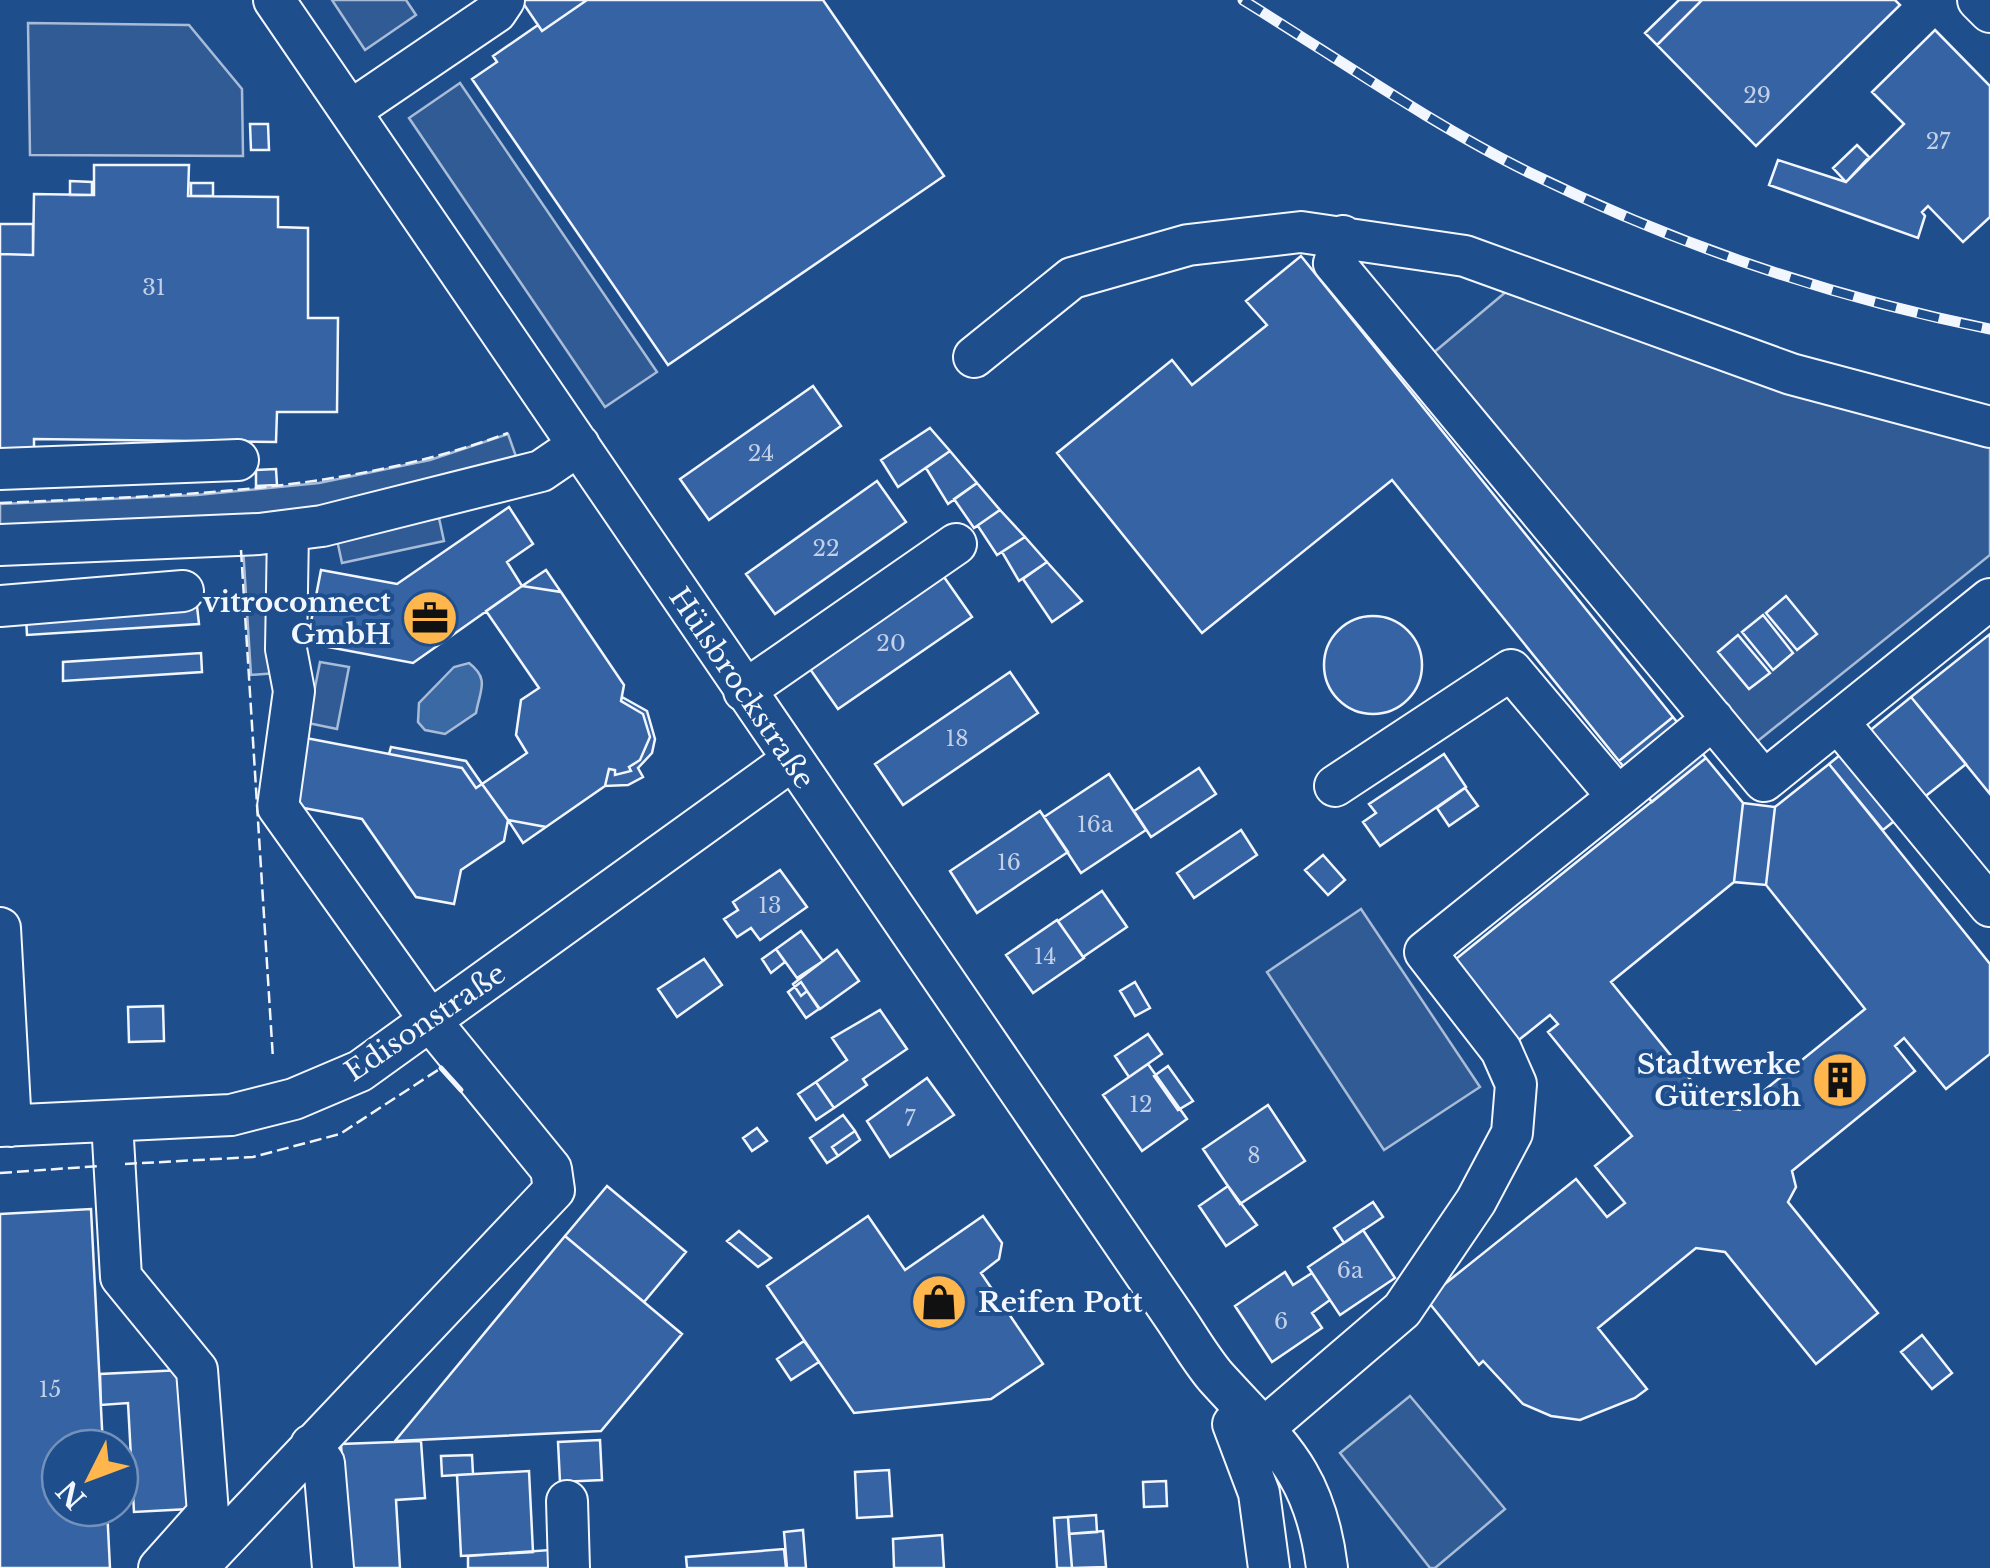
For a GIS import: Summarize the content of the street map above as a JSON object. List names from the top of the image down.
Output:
{
  "streets": {
    "street": ["Hülsbrockstraße", "Edisonstraße"]
  },
  "crossings": [
    ["Hülsbrockstraße", "Edisonstraße"]
  ],
  "places": {
    "office": ["vitroconnect GmbH"],
    "building": ["Stadtwerke Gütersloh"],
    "shop": ["Reifen Pott"]
  },
  "house_numbers": [
    "29",
    "27",
    "31",
    "24",
    "22",
    "20",
    "18",
    "16a",
    "16",
    "13",
    "14",
    "12",
    "7",
    "8",
    "6a",
    "6",
    "15"
  ],
  "north": "bottom left"
}
